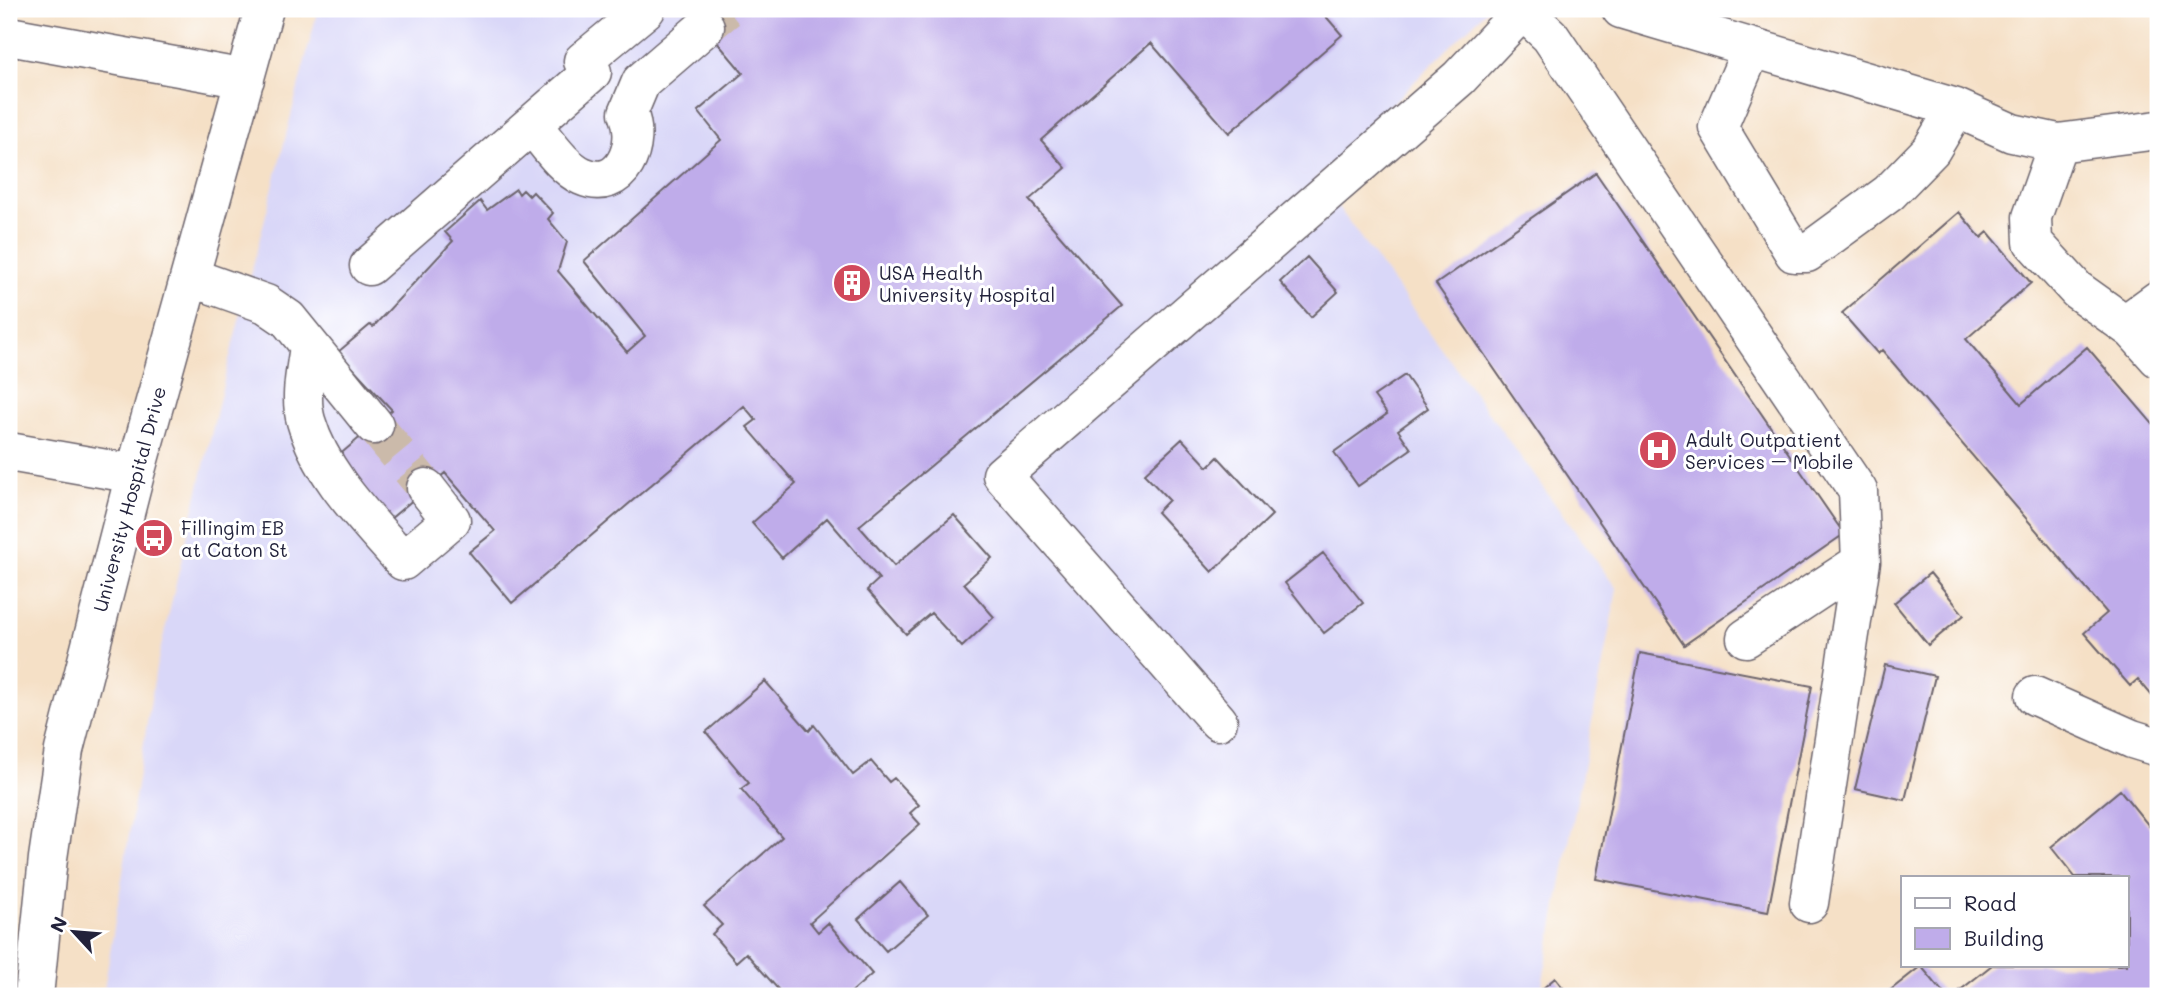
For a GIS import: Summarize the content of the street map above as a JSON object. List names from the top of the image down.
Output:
{
  "streets": {
    "street": ["University Hospital Drive"]
  },
  "places": {
    "building": ["USA Health University Hospital"],
    "hospital": ["Adult Outpatient Services – Mobile"],
    "bus stop": ["Fillingim EB at Caton St"]
  },
  "legend": ["Road", "Building"],
  "north": "top left"
}
